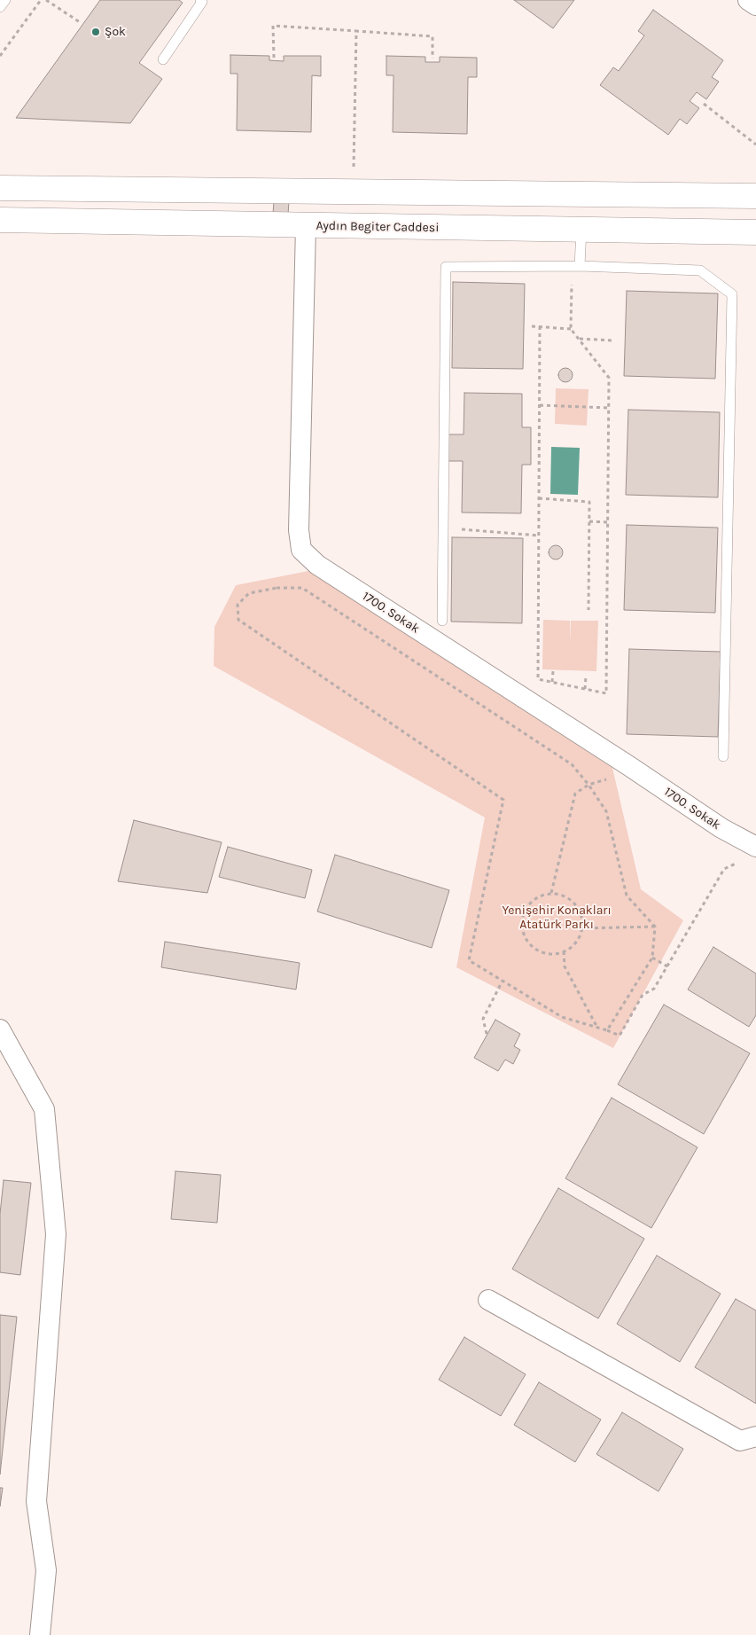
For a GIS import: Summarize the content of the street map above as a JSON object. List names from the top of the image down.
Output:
{
  "streets": {
    "street": ["Aydın Begiter Caddesi", "1700. Sokak"]
  },
  "crossings": [
    ["Aydın Begiter Caddesi", "1700. Sokak"]
  ],
  "parks": ["Yenişehir Konakları Atatürk Parkı"],
  "places": ["Şok"]
}
